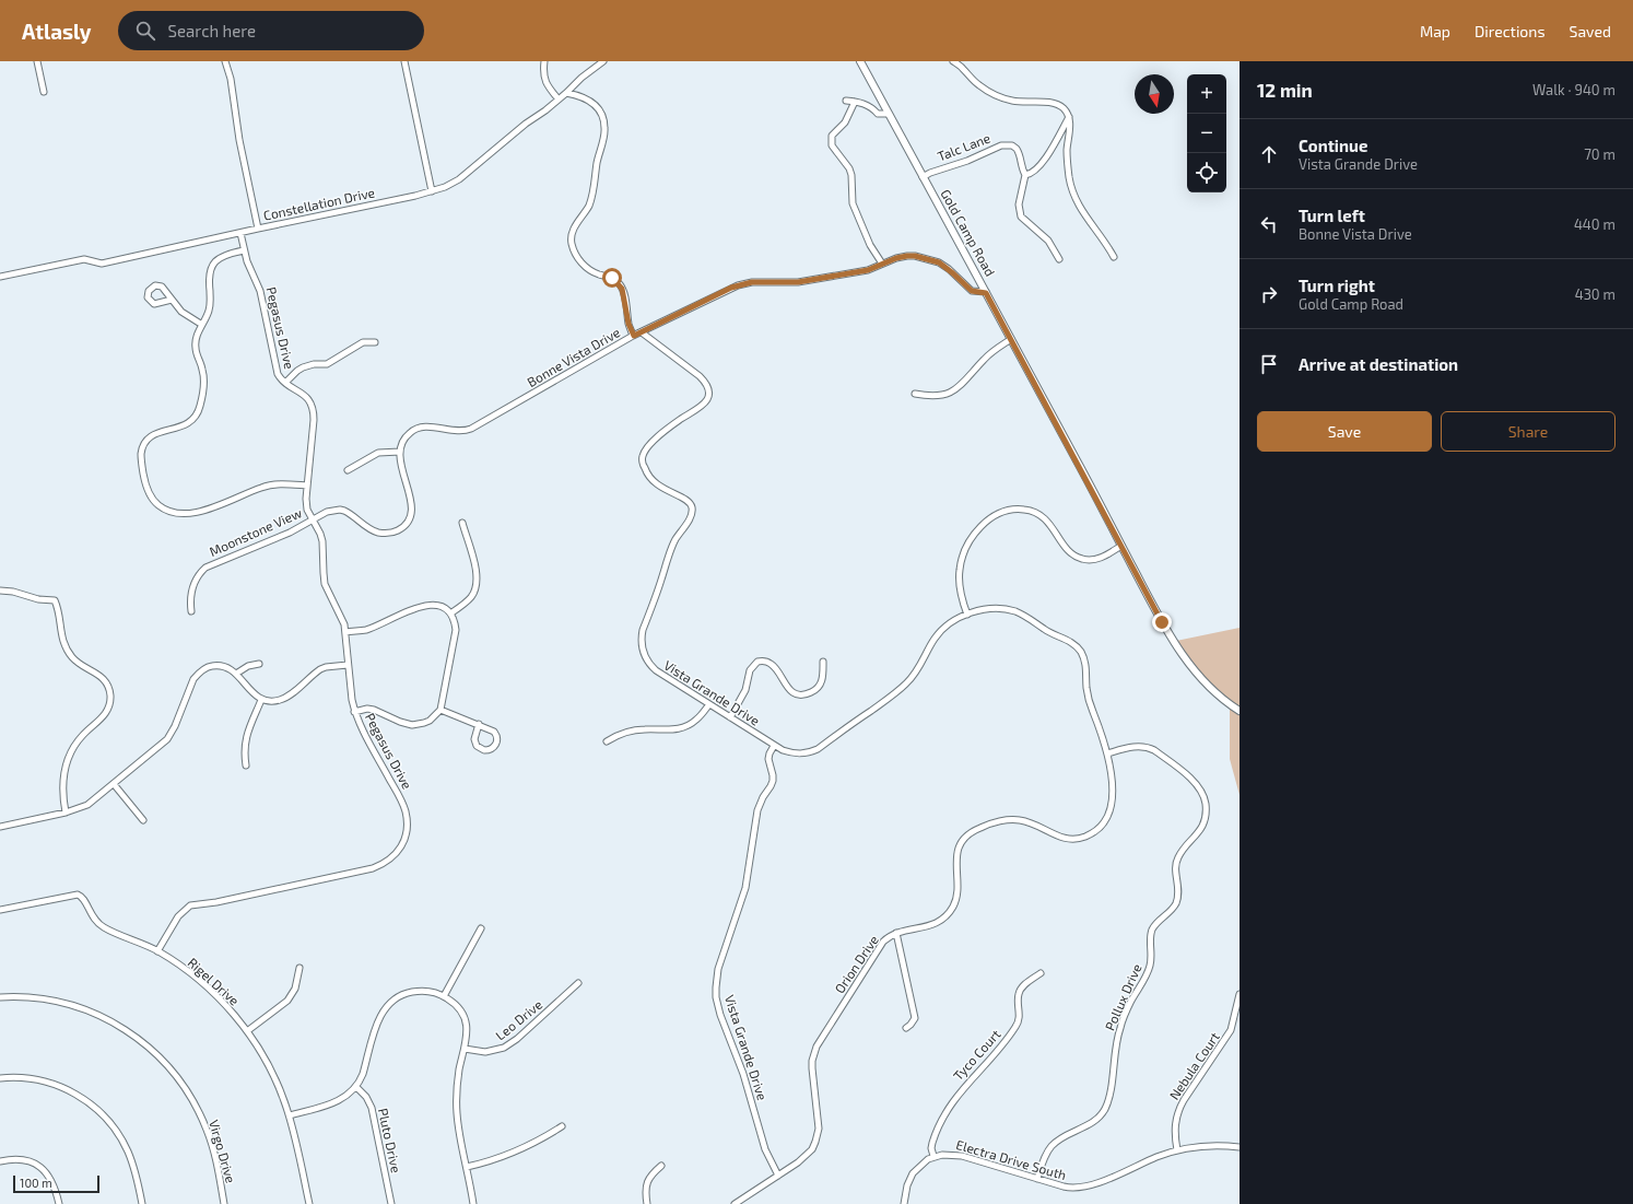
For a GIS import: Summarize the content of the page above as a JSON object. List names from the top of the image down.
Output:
{
  "streets": {
    "street": [
      "Talc Lane",
      "Constellation Drive",
      "Gold Camp Road",
      "Pegasus Drive",
      "Bonne Vista Drive",
      "Moonstone View",
      "Vista Grande Drive",
      "Orion Drive",
      "Rigel Drive",
      "Pollux Drive",
      "Leo Drive",
      "Tyco Court",
      "Nebula Court",
      "Pluto Drive",
      "Virgo Drive",
      "Electra Drive South"
    ]
  },
  "crossings": [
    ["Talc Lane", "Gold Camp Road"],
    ["Constellation Drive", "Pegasus Drive"],
    ["Gold Camp Road", "Bonne Vista Drive"],
    ["Pegasus Drive", "Moonstone View"],
    ["Pegasus Drive", "Rigel Drive"],
    ["Bonne Vista Drive", "Vista Grande Drive"],
    ["Vista Grande Drive", "Orion Drive"],
    ["Orion Drive", "Pollux Drive"],
    ["Pollux Drive", "Electra Drive South"],
    ["Tyco Court", "Electra Drive South"],
    ["Nebula Court", "Electra Drive South"]
  ],
  "scale_bar": "100 m",
  "north": "bottom",
  "page": {
    "header": "Atlasly",
    "search": "Search here",
    "nav": ["Map", "Directions", "Saved"],
    "heading": ["12 min", "Walk · 940 m"],
    "map_buttons": ["+", "−"],
    "list": [
      ["Continue", "Vista Grande Drive", "70 m"],
      ["Turn left", "Bonne Vista Drive", "440 m"],
      ["Turn right", "Gold Camp Road", "430 m"],
      "Arrive at destination"
    ],
    "buttons": ["Save", "Share"],
    "scale": "100 m"
  }
}
